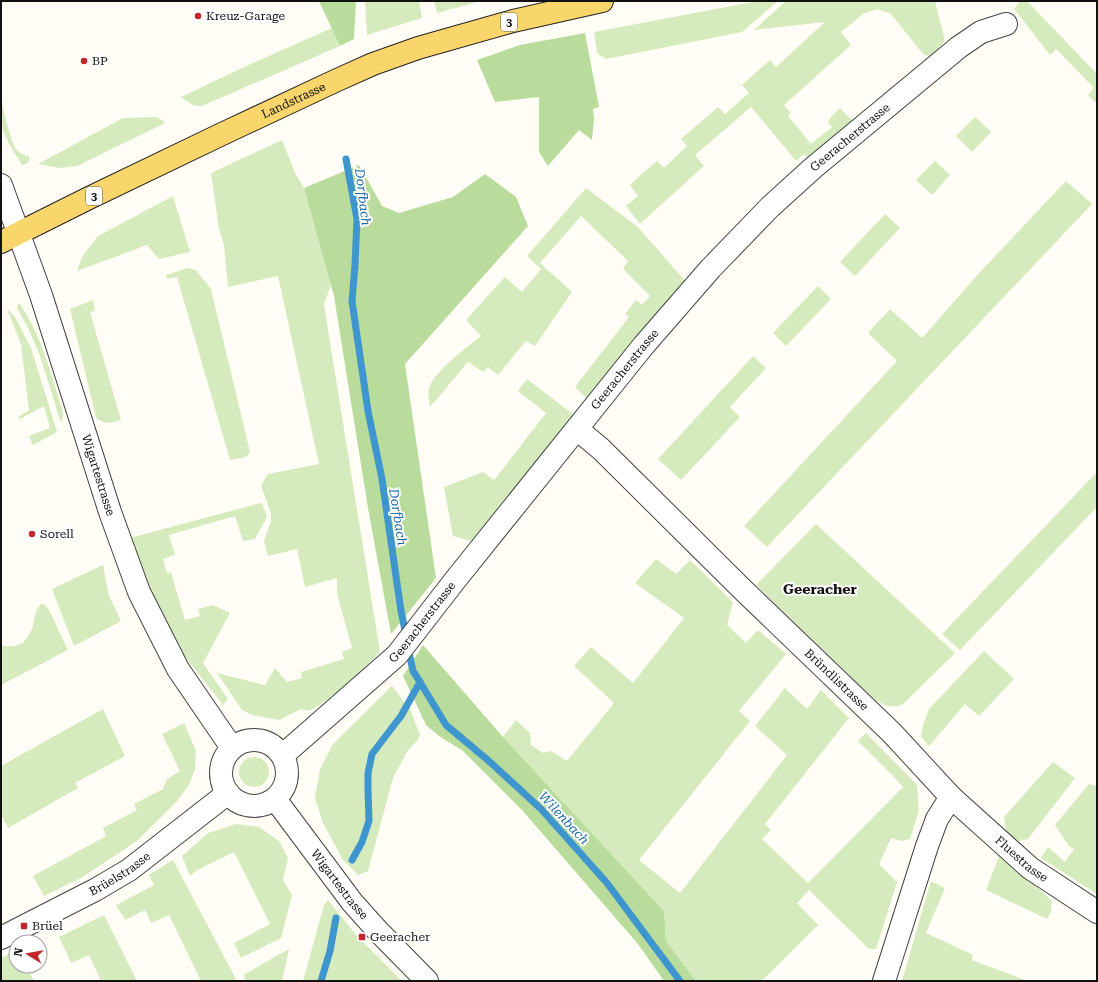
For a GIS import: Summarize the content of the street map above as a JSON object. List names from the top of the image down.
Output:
{
  "streets": {
    "main road": ["3", "Landstrasse"],
    "street": [
      "Geeracherstrasse",
      "Wigartestrasse",
      "Bründlistrasse",
      "Fluestrasse",
      "Brüelstrasse"
    ]
  },
  "crossings": [
    ["Landstrasse", "Wigartestrasse"],
    ["Geeracherstrasse", "Wigartestrasse"],
    ["Geeracherstrasse", "Bründlistrasse"],
    ["Geeracherstrasse", "Brüelstrasse"],
    ["Wigartestrasse", "Brüelstrasse"],
    ["Bründlistrasse", "Fluestrasse"]
  ],
  "districts": ["Geeracher"],
  "water": ["Dorfbach", "Wilenbach"],
  "places": {
    "other": ["Kreuz-Garage", "BP", "Sorell"],
    "transit": ["Brüel", "Geeracher"]
  },
  "north": "left"
}
